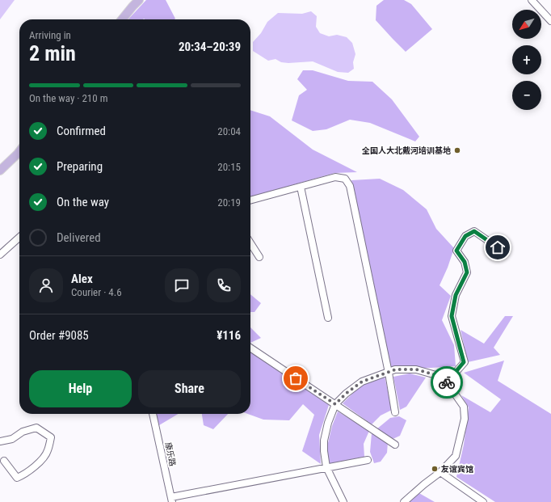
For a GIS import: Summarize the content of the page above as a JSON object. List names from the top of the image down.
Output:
{
  "streets": {
    "street": ["康乐路"]
  },
  "places": ["全国人大北戴河培训基地", "友谊宾馆"],
  "north": "bottom left",
  "page": {
    "map_buttons": ["+", "−"],
    "heading": ["2 min", "Arriving in", "20:34–20:39"],
    "panel": [
      "Alex",
      "Courier · 4.6",
      "Order #9085",
      "¥116"
    ],
    "bar": "On the way · 210 m",
    "list": [
      ["Confirmed", "20:04"],
      ["Preparing", "20:15"],
      ["On the way", "20:19"],
      "Delivered"
    ],
    "buttons": ["Help", "Share"]
  }
}
